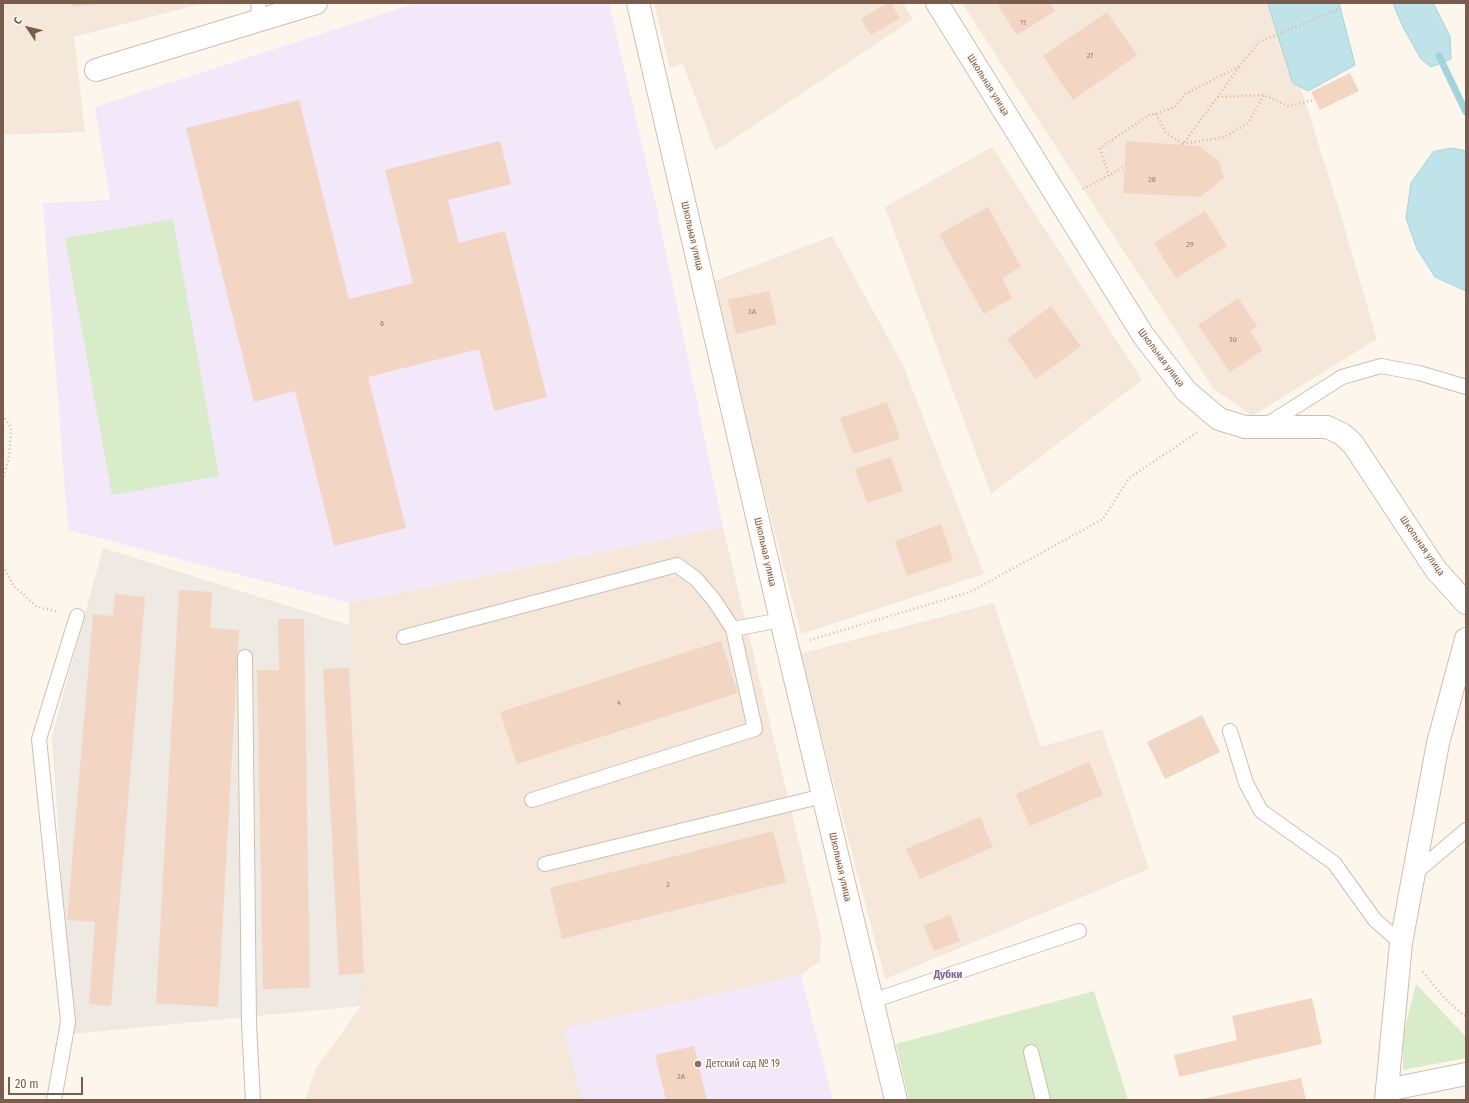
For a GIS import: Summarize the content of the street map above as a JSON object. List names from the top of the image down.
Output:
{
  "streets": {
    "street": ["Школьная улица"]
  },
  "districts": ["Дубки"],
  "places": ["Детский сад № 19"],
  "house_numbers": [
    "11",
    "27",
    "28",
    "29",
    "3А",
    "6",
    "30",
    "4",
    "2",
    "2А"
  ],
  "scale_bar": "20 m",
  "north": "top left"
}
